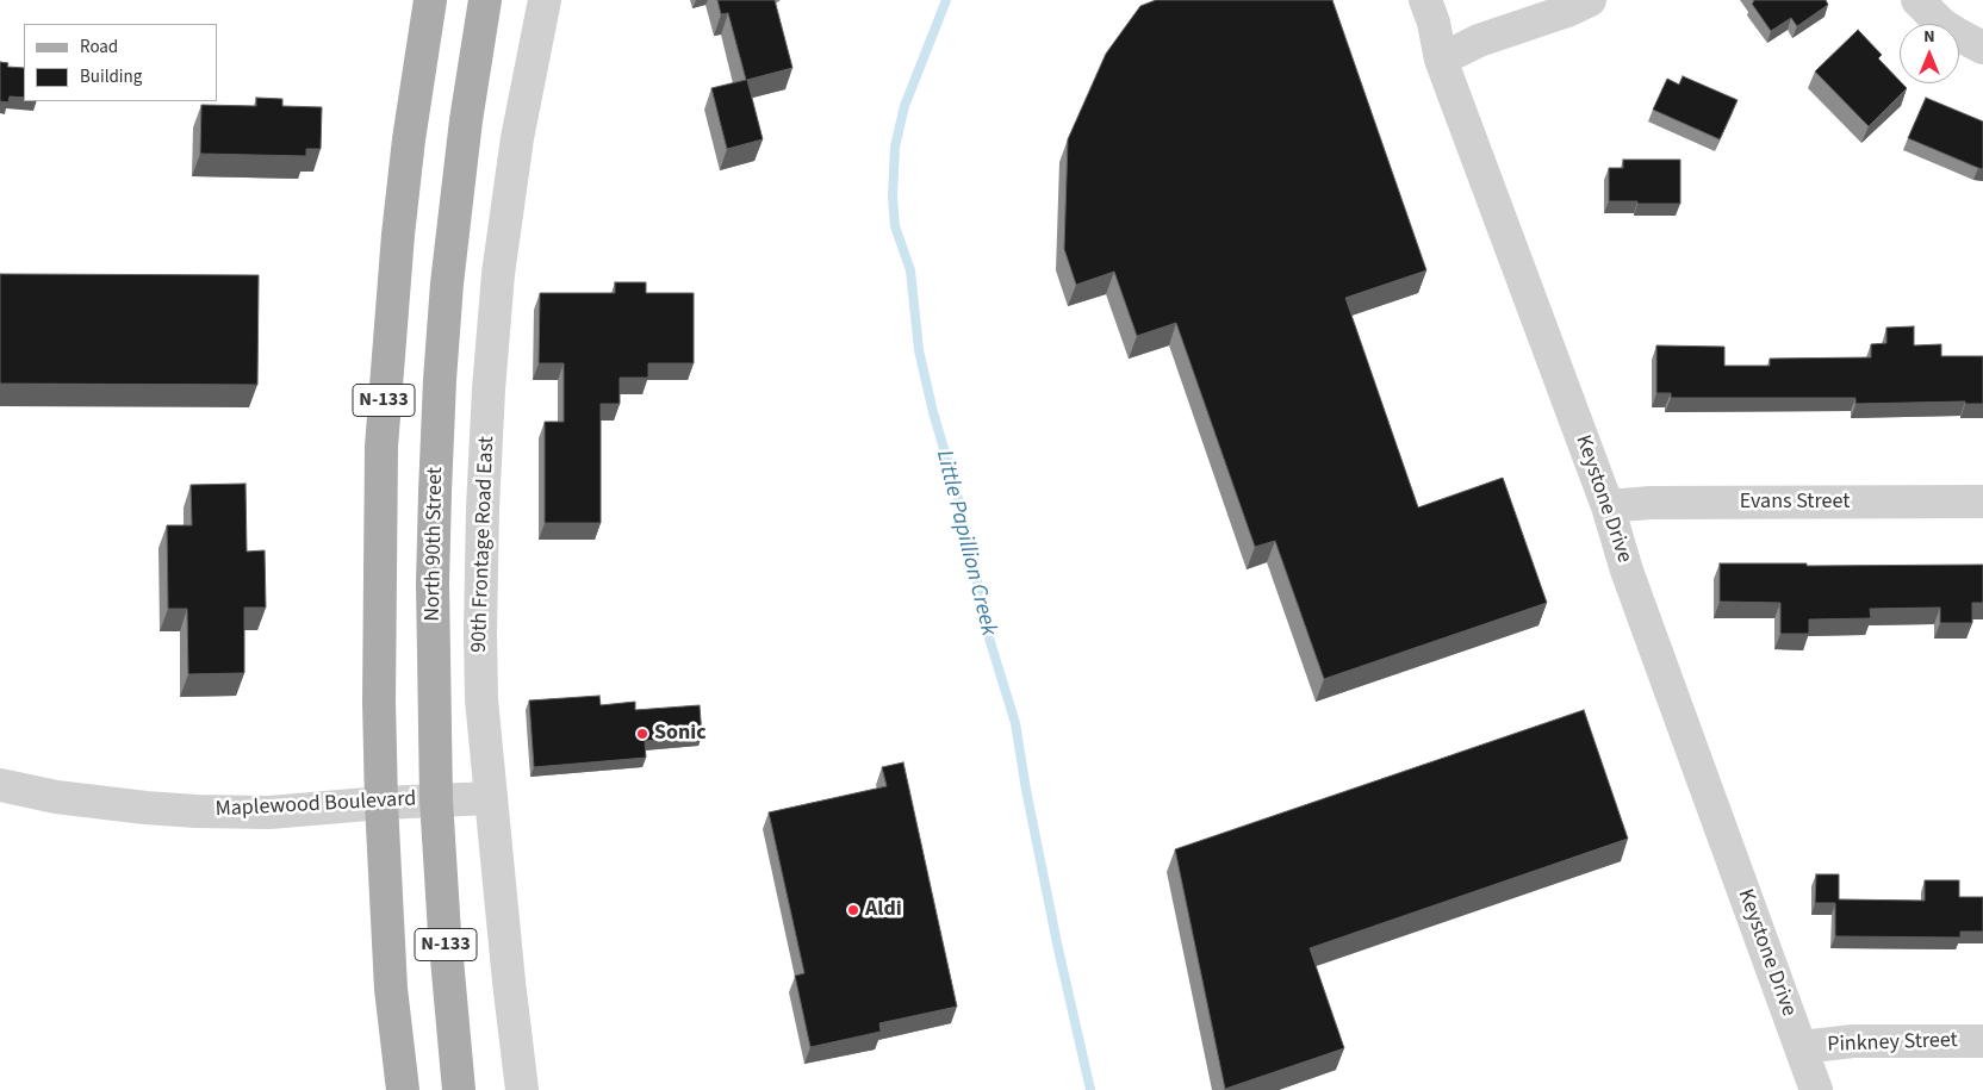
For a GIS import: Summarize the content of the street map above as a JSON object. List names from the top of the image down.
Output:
{
  "streets": {
    "main road": ["N-133", "North 90th Street"],
    "street": [
      "Keystone Drive",
      "Evans Street",
      "90th Frontage Road East",
      "Maplewood Boulevard",
      "Pinkney Street"
    ]
  },
  "crossings": [
    ["N-133", "Maplewood Boulevard"],
    ["Keystone Drive", "Evans Street"],
    ["Keystone Drive", "Pinkney Street"],
    ["North 90th Street", "Maplewood Boulevard"],
    ["90th Frontage Road East", "Maplewood Boulevard"]
  ],
  "water": ["Little Papillion Creek"],
  "places": ["Sonic", "Aldi"],
  "legend": ["Road", "Building"],
  "north": "top"
}
